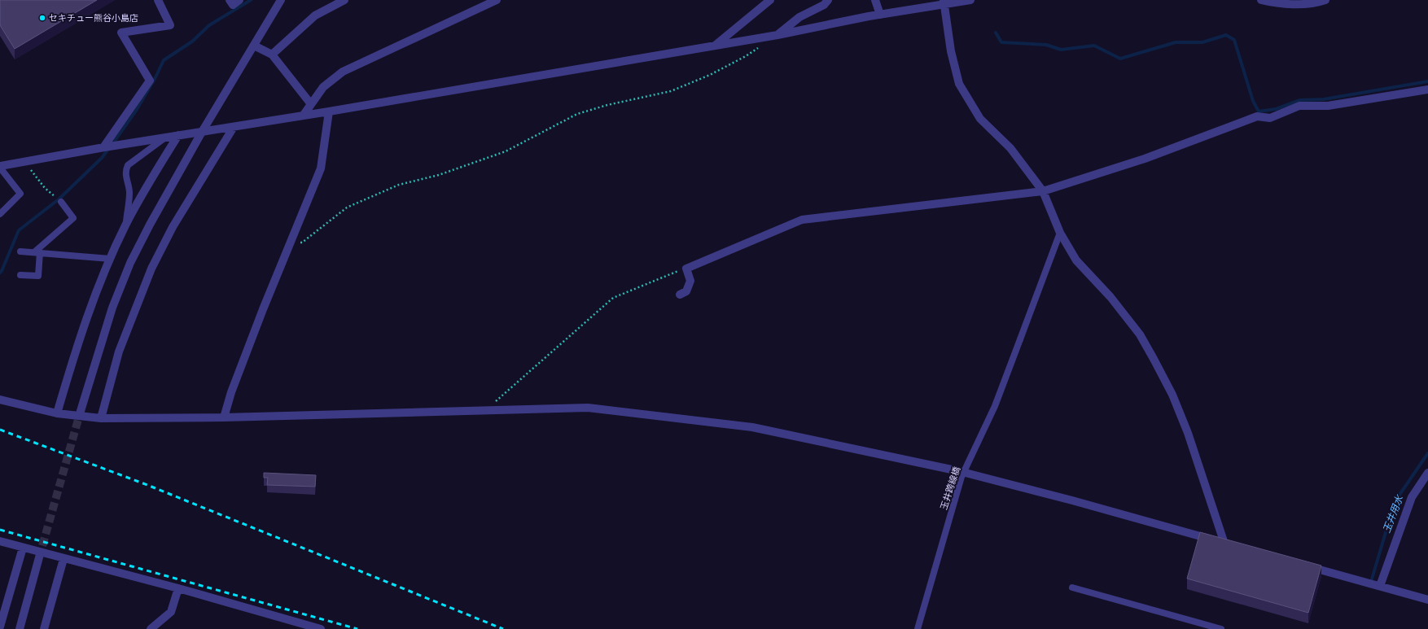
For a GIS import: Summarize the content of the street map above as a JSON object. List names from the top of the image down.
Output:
{
  "streets": {
    "lane": ["玉井跨線橋"]
  },
  "water": ["玉井用水"],
  "places": ["セキチュー熊谷小島店"]
}
